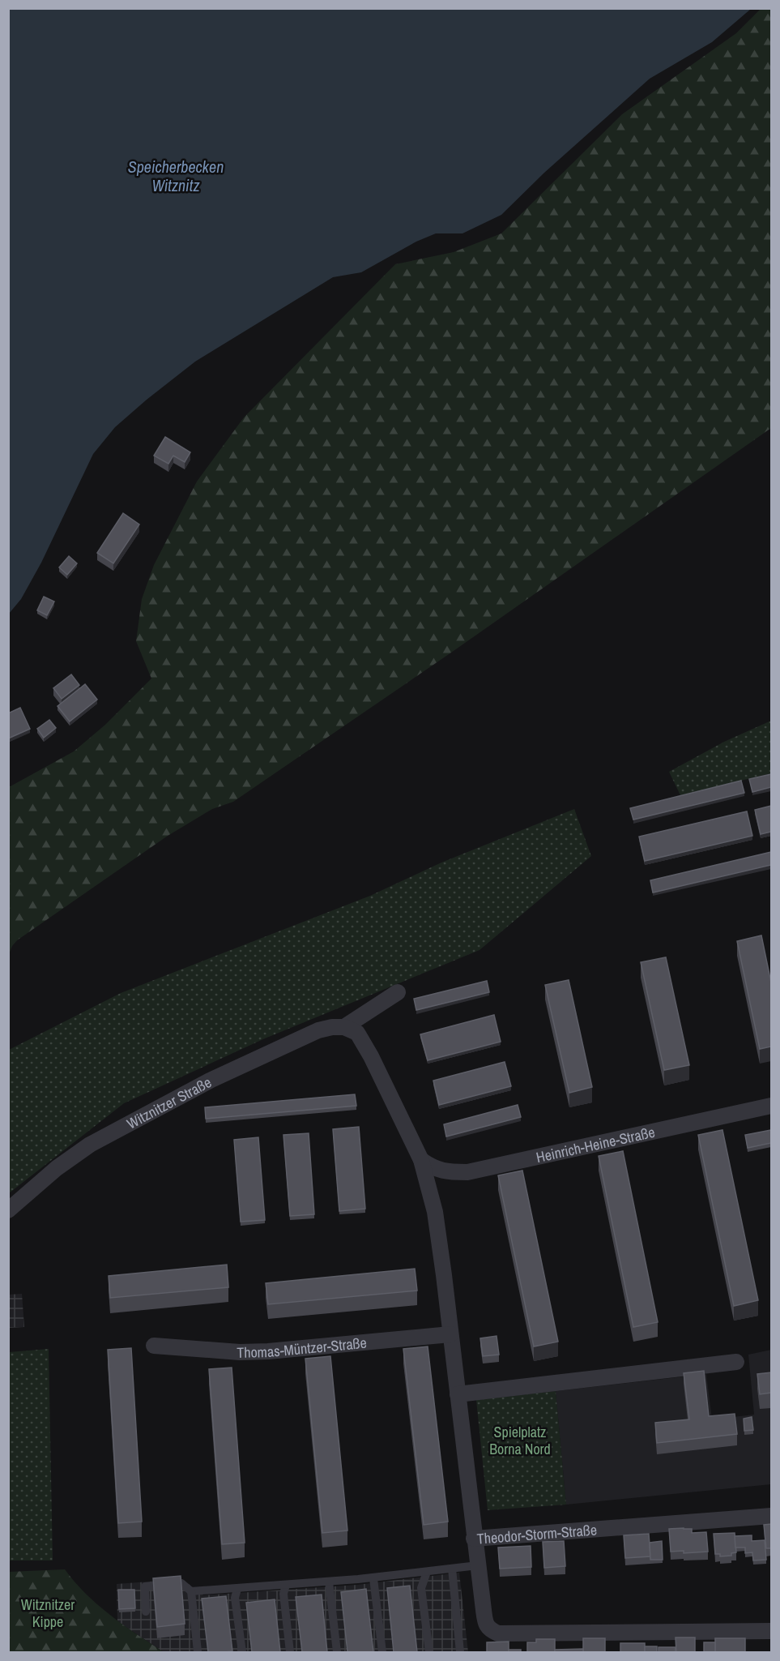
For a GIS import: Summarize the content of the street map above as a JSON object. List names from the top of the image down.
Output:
{
  "streets": {
    "street": [
      "Witznitzer Straße",
      "Heinrich-Heine-Straße",
      "Thomas-Müntzer-Straße",
      "Theodor-Storm-Straße"
    ]
  },
  "water": ["Speicherbecken Witznitz"],
  "parks": ["Spielplatz Borna Nord", "Witznitzer Kippe"]
}
